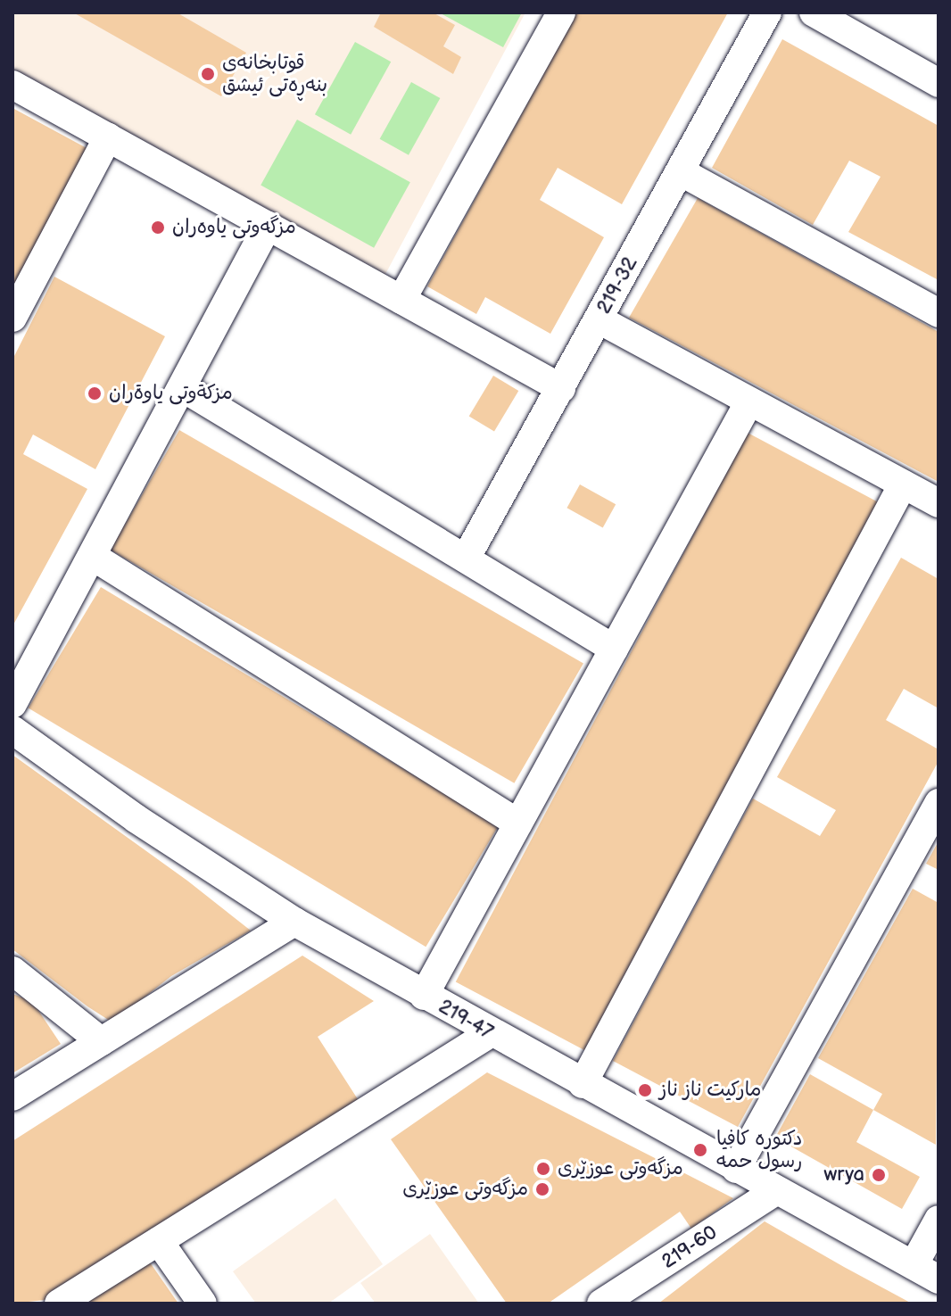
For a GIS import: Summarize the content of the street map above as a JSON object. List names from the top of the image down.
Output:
{
  "streets": {
    "street": ["219-32", "219-47", "219-60"]
  },
  "crossings": [
    ["219-47", "219-60"]
  ],
  "places": [
    "قوتابخانەی بنەڕەتی ئیشق",
    "مزگەوتی یاوەران",
    "مزكةوتى ياوةران",
    "ماركيت ناز ناز",
    "دکتورە کافیا رسول حمە",
    "مزگه‌وتی عوزێری",
    "wrya",
    "مزگەوتی عوزێری"
  ]
}
